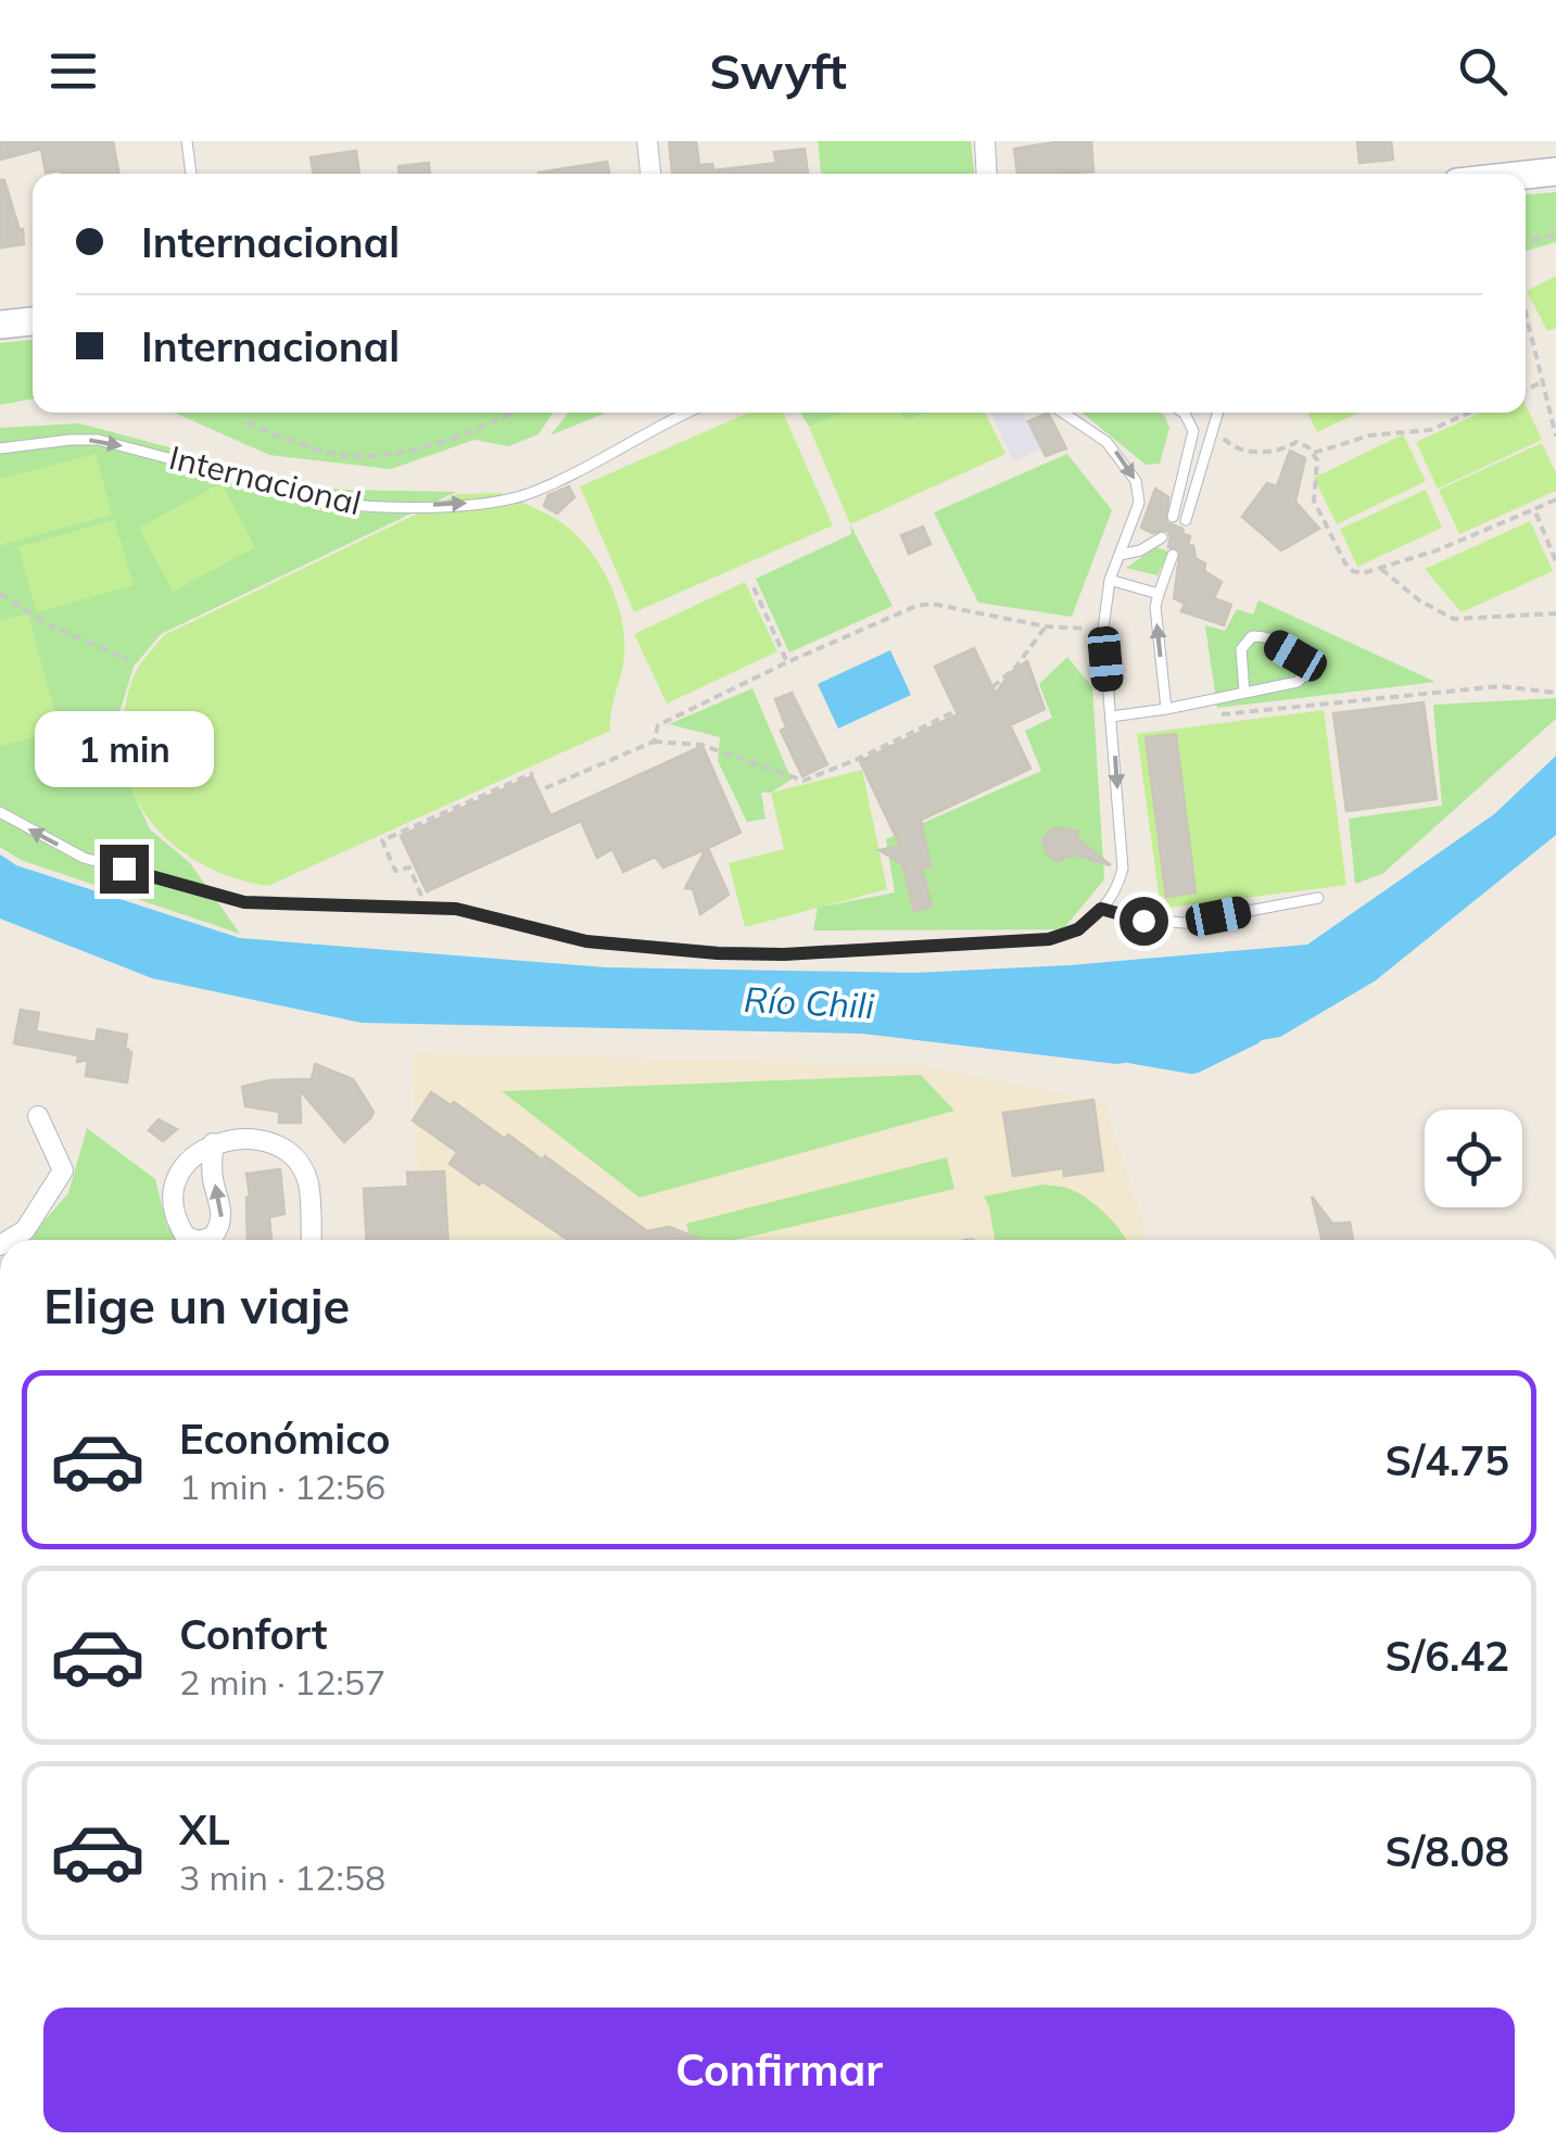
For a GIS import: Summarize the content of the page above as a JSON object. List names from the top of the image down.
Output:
{
  "streets": {
    "lane": ["Internacional"]
  },
  "one_way": ["Internacional"],
  "water": ["Río Chili"],
  "page": {
    "header": "Swyft",
    "banner": ["Internacional", "Internacional"],
    "bubble": "1 min",
    "heading": "Elige un viaje",
    "list": [
      {
        "name": "Económico",
        "note": "1 min · 12:56",
        "value": "S/4.75"
      },
      {
        "name": "Confort",
        "note": "2 min · 12:57",
        "value": "S/6.42"
      },
      {
        "name": "XL",
        "note": "3 min · 12:58",
        "value": "S/8.08"
      }
    ],
    "buttons": "Confirmar"
  }
}
